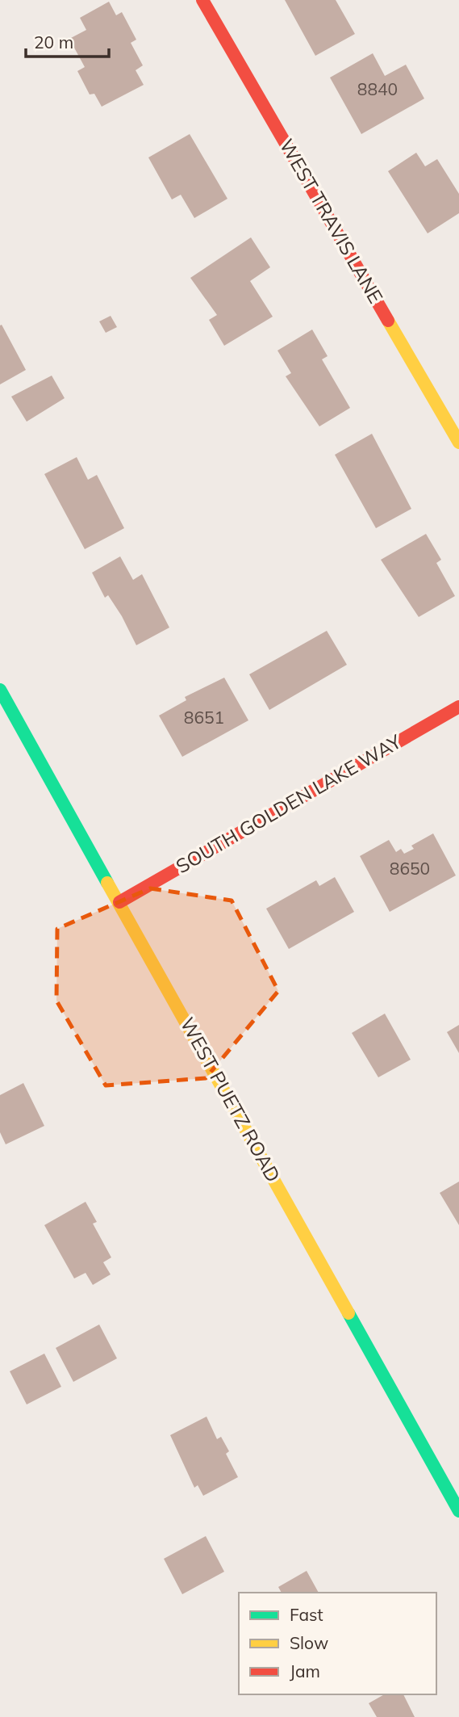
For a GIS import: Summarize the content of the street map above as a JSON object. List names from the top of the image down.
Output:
{
  "streets": {
    "street": ["WEST TRAVIS LANE", "SOUTH GOLDEN LAKE WAY", "WEST PUETZ ROAD"]
  },
  "crossings": [
    ["SOUTH GOLDEN LAKE WAY", "WEST PUETZ ROAD"]
  ],
  "house_numbers": ["8840", "8651", "8650"],
  "legend": ["Fast", "Slow", "Jam"],
  "scale_bar": "20 m"
}
